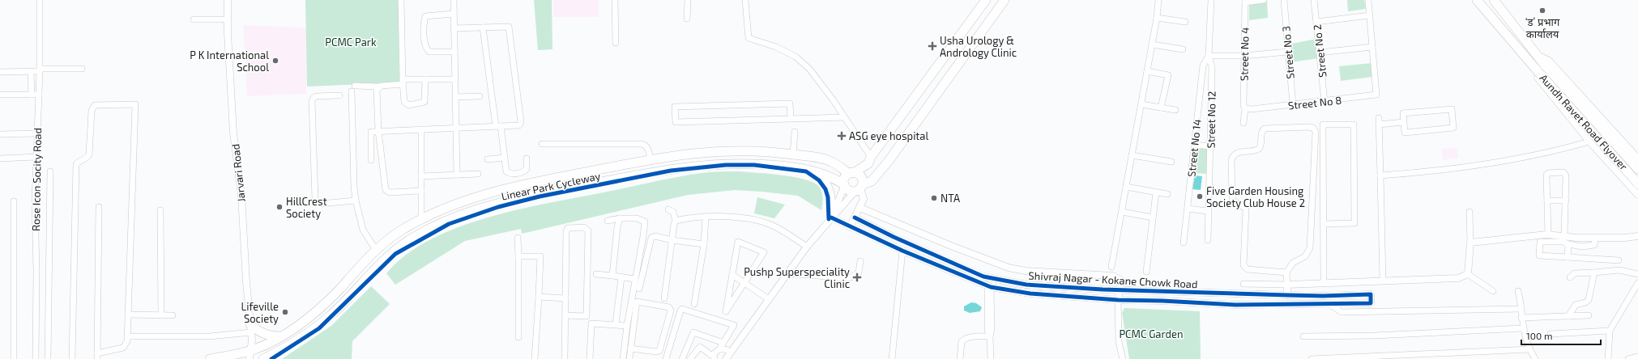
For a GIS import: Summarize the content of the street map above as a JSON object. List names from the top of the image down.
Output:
{
  "streets": {
    "main road": ["Aundh Ravet Road Flyover"],
    "street": [
      "Street No 2",
      "Street No 3",
      "Street No 4",
      "Street No 8",
      "Street No 12",
      "Street No 14",
      "Jarvari Road",
      "Rose Icon Socity Road",
      "Shivraj Nagar - Kokane Chowk Road"
    ],
    "cycle path": ["Linear Park Cycleway"]
  },
  "crossings": [
    ["Street No 2", "Street No 8"],
    ["Street No 3", "Street No 8"],
    ["Street No 4", "Street No 8"],
    ["Street No 12", "Street No 14"]
  ],
  "parks": ["PCMC Park", "PCMC Garden"],
  "places": {
    "other": [
      "‘ड’ प्रभाग कार्यालय",
      "P K International School",
      "Five Garden Housing Society Club House 2",
      "NTA",
      "HillCrest Society",
      "Lifeville Society"
    ],
    "health": ["Usha Urology & Andrology Clinic", "ASG eye hospital", "Pushp Superspeciality Clinic"]
  },
  "scale_bar": "100 m"
}
